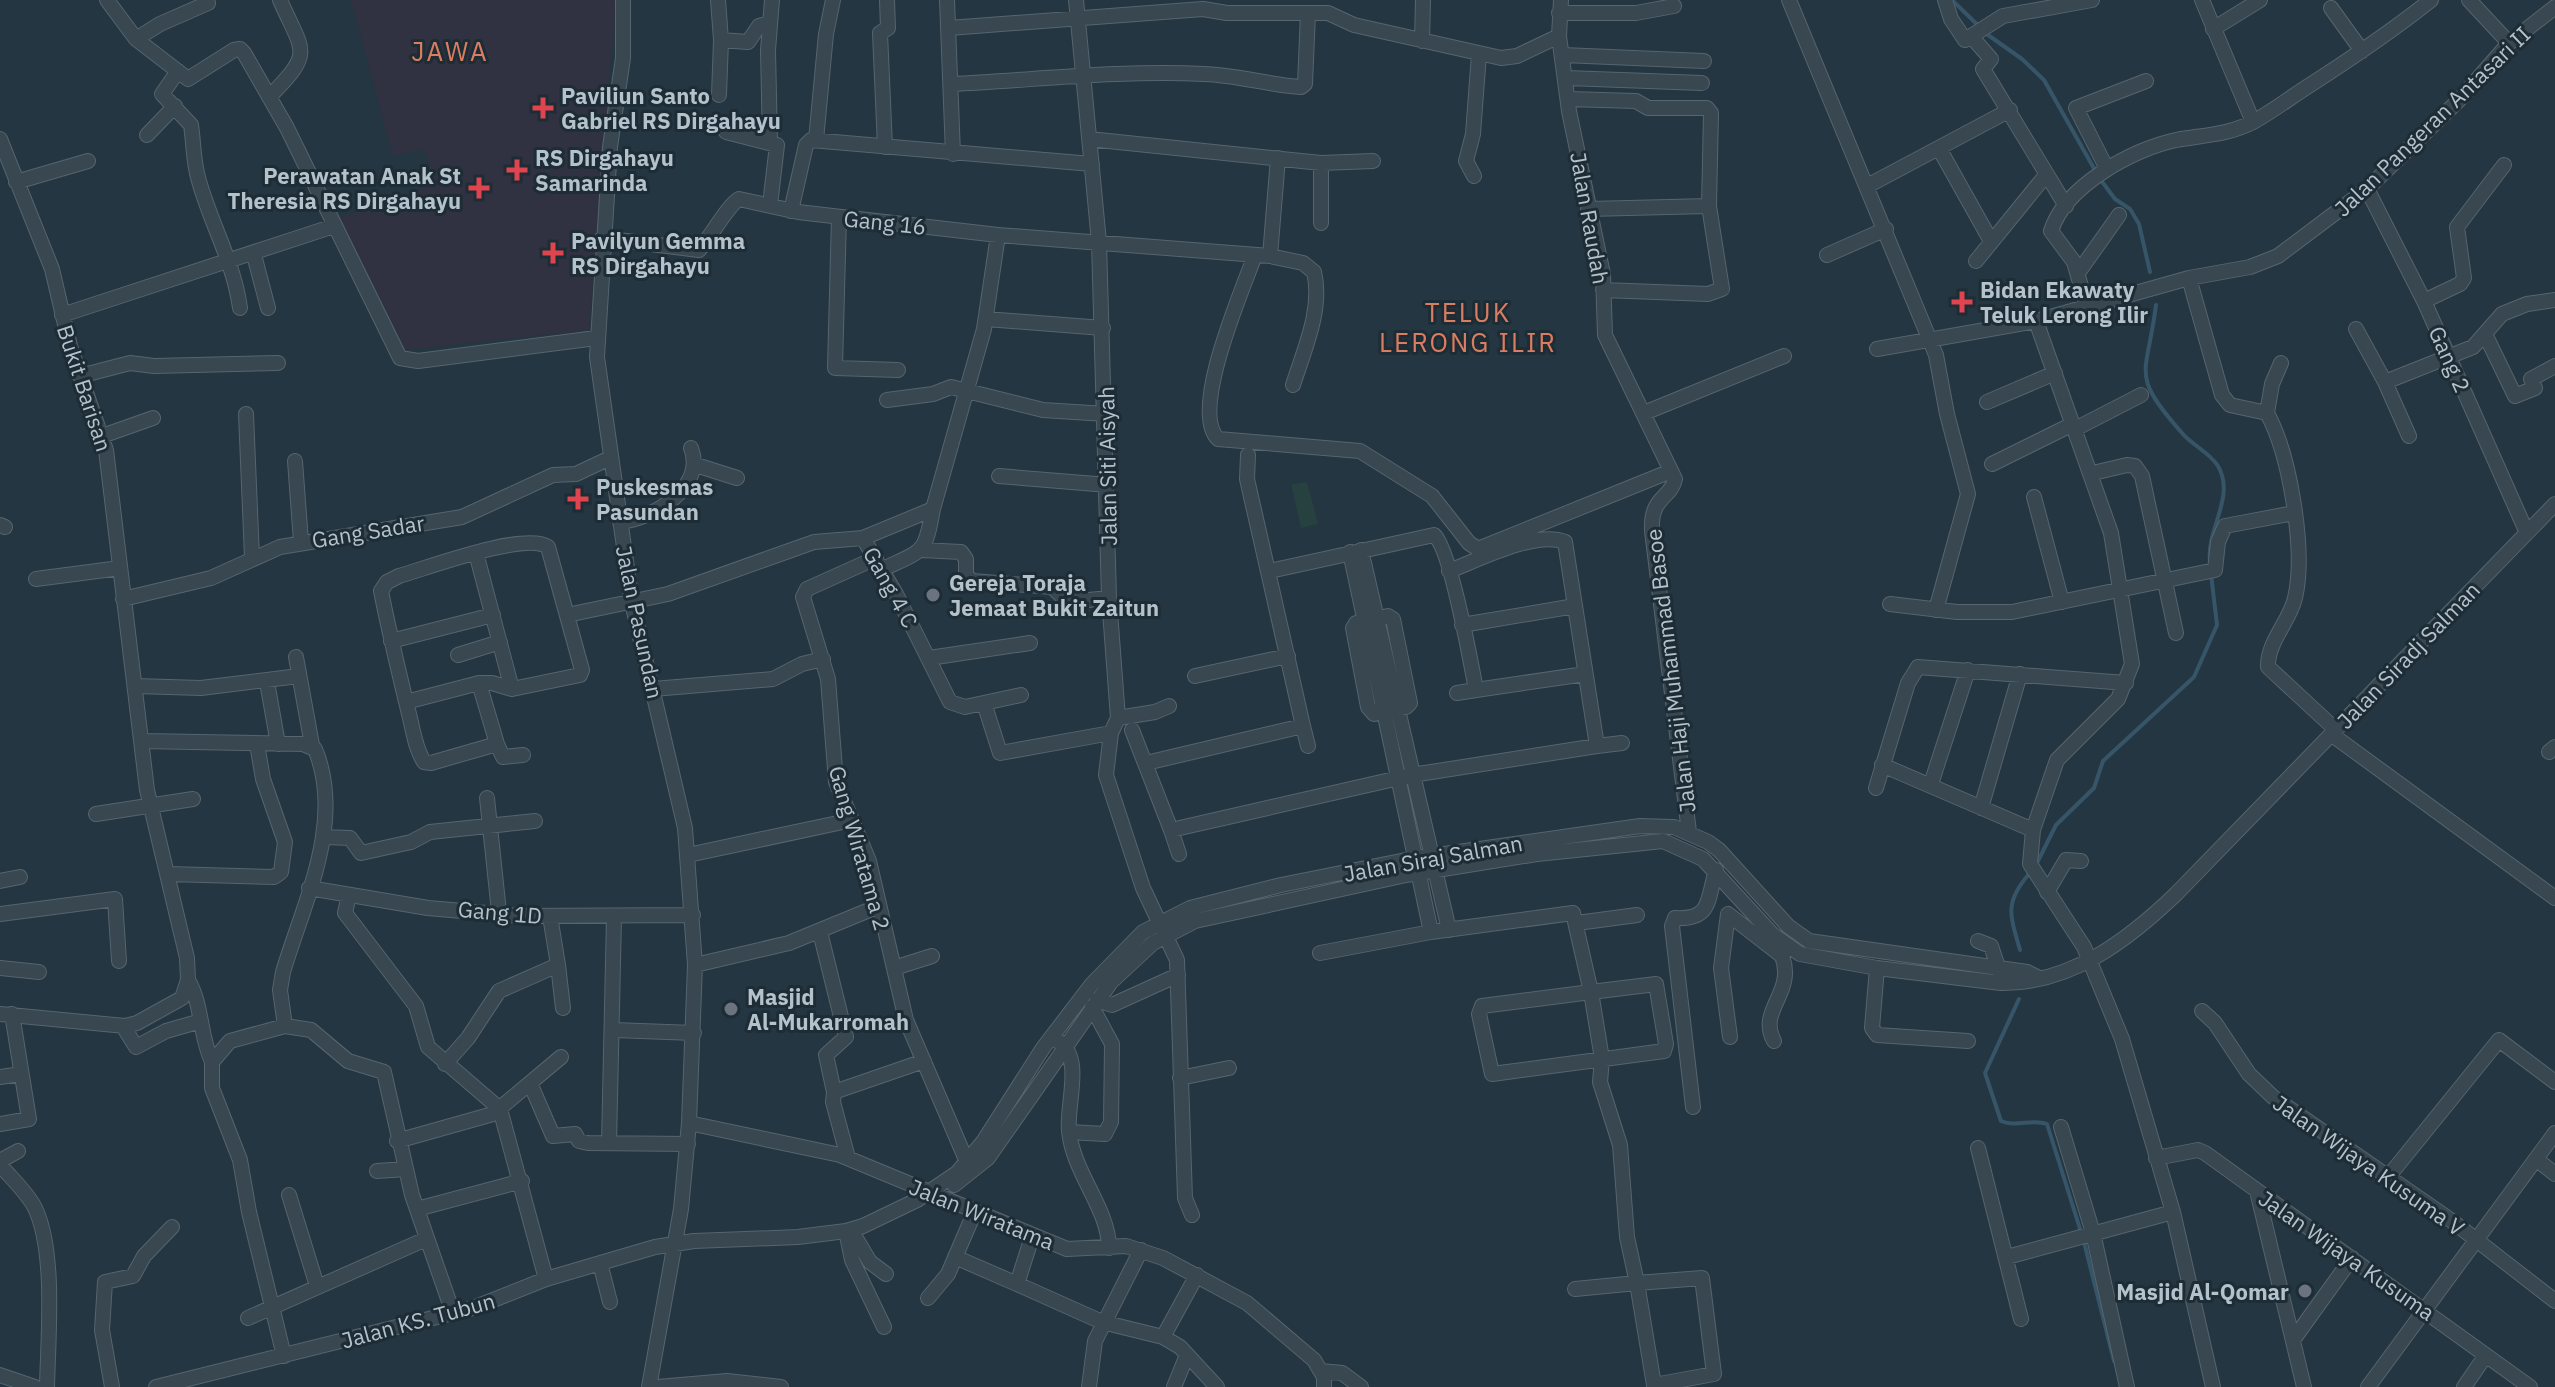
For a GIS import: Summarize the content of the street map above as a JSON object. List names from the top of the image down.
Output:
{
  "streets": {
    "street": [
      "Jalan Pangeran Antasari II",
      "Jalan Raudah",
      "Gang 16",
      "Gang 2",
      "Bukit Barisan",
      "Jalan Siti Aisyah",
      "Gang Sadar",
      "Gang 4 C",
      "Jalan Pasundan",
      "Jalan Siradj Salman",
      "Jalan Haji Muhammad Basoe",
      "Gang Wiratama 2",
      "Jalan Siraj Salman",
      "Gang 1D",
      "Jalan Wijaya Kusuma V",
      "Jalan Wiratama",
      "Jalan Wijaya Kusuma",
      "Jalan KS. Tubun"
    ]
  },
  "crossings": [
    ["Jalan Pangeran Antasari II", "Gang 2"],
    ["Jalan Raudah", "Jalan Haji Muhammad Basoe"],
    ["Gang 16", "Jalan Siti Aisyah"],
    ["Gang 16", "Jalan Pasundan"],
    ["Gang 2", "Jalan Siradj Salman"],
    ["Bukit Barisan", "Gang Sadar"],
    ["Bukit Barisan", "Jalan KS. Tubun"],
    ["Jalan Siti Aisyah", "Jalan Siraj Salman"],
    ["Gang Sadar", "Jalan Pasundan"],
    ["Gang 4 C", "Jalan Pasundan"],
    ["Gang 4 C", "Gang Wiratama 2"],
    ["Jalan Pasundan", "Jalan Siraj Salman"],
    ["Jalan Pasundan", "Gang 1D"],
    ["Jalan Pasundan", "Jalan Wiratama"],
    ["Jalan Pasundan", "Jalan KS. Tubun"],
    ["Jalan Siradj Salman", "Jalan Siraj Salman"],
    ["Jalan Haji Muhammad Basoe", "Jalan Siraj Salman"],
    ["Gang Wiratama 2", "Jalan Siraj Salman"],
    ["Jalan Siraj Salman", "Jalan Wiratama"],
    ["Jalan Siraj Salman", "Jalan KS. Tubun"]
  ],
  "districts": ["JAWA", "TELUK LERONG ILIR"],
  "places": {
    "health": [
      "Paviliun Santo Gabriel RS Dirgahayu",
      "RS Dirgahayu Samarinda",
      "Perawatan Anak St Theresia RS Dirgahayu",
      "Pavilyun Gemma RS Dirgahayu",
      "Bidan Ekawaty Teluk Lerong Ilir",
      "Puskesmas Pasundan"
    ],
    "other": ["Gereja Toraja Jemaat Bukit Zaitun", "Masjid Al-Mukarromah", "Masjid Al-Qomar"]
  }
}
